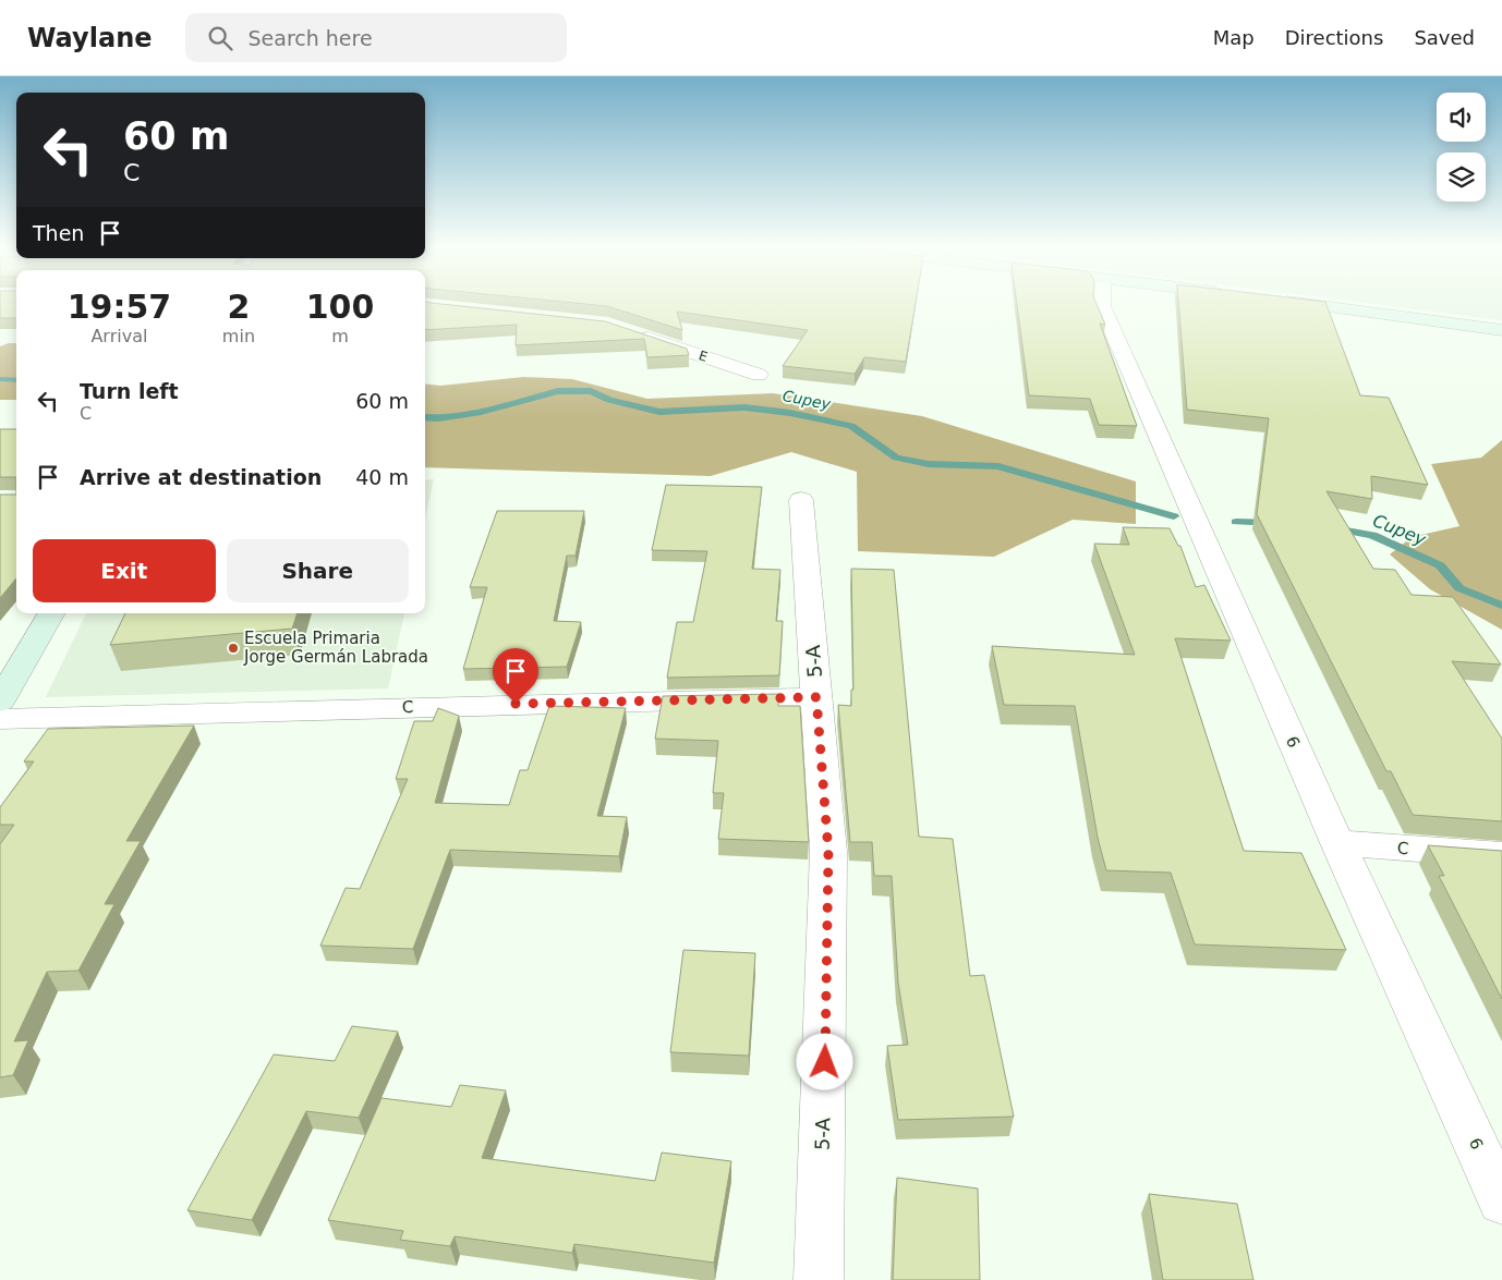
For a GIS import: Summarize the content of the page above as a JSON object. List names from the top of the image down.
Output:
{
  "streets": {
    "street": [
      "E",
      "5-A",
      "C",
      "6"
    ]
  },
  "crossings": [
    ["5-A", "C"],
    ["C", "6"]
  ],
  "water": ["Cupey"],
  "places": ["Escuela Primaria Jorge Germán Labrada"],
  "page": {
    "header": "Waylane",
    "search": "Search here",
    "nav": ["Map", "Directions", "Saved"],
    "turn": ["60 m", "C"],
    "then": "Then",
    "eta": [
      "19:57",
      "Arrival",
      "2",
      "min",
      "100",
      "m"
    ],
    "list": [
      {
        "name": "Turn left",
        "note": "C",
        "value": "60 m"
      },
      {
        "name": "Arrive at destination",
        "value": "40 m"
      }
    ],
    "buttons": ["Exit", "Share"]
  }
}
